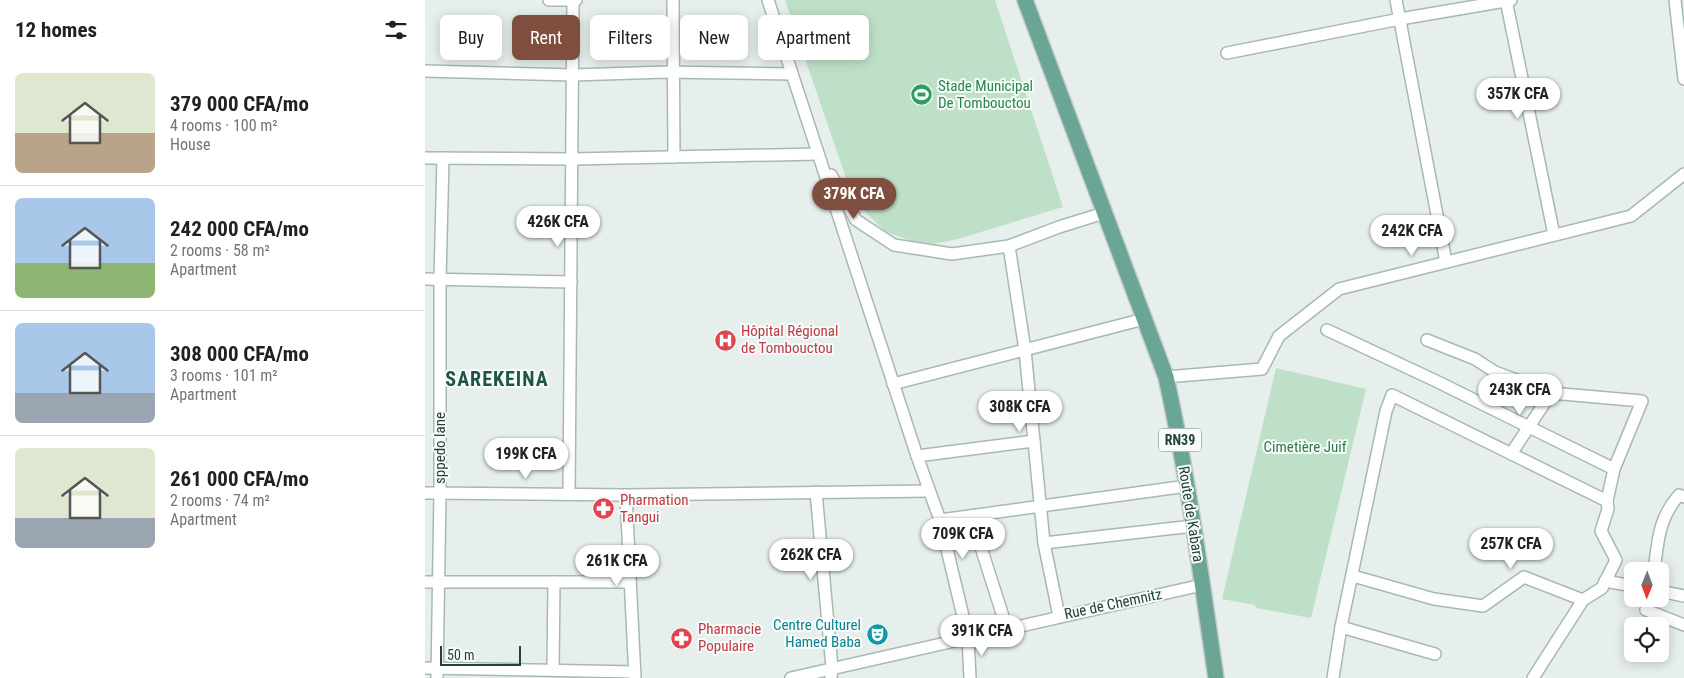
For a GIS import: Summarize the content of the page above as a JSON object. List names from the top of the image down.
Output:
{
  "streets": {
    "main road": ["RN39", "Route de Kabara"],
    "street": ["sppedo lane", "Rue de Chemnitz"]
  },
  "crossings": [
    ["RN39", "Route de Kabara"],
    ["Route de Kabara", "Rue de Chemnitz"]
  ],
  "districts": ["SAREKEINA"],
  "parks": ["Cimetière Juif"],
  "places": {
    "sports": ["Stade Municipal De Tombouctou"],
    "hospital": ["Hôpital Régional de Tombouctou"],
    "pharmacy": ["Pharmation Tangui", "Pharmacie Populaire"],
    "theatre": ["Centre Culturel Hamed Baba"]
  },
  "scale_bar": "50 m",
  "north": "bottom",
  "page": {
    "heading": "12 homes",
    "chip": [
      "Buy",
      "Rent",
      "Filters",
      "New",
      "Apartment"
    ],
    "list": [
      {
        "name": "379 000 CFA/mo",
        "note": "4 rooms · 100 m² · House"
      },
      {
        "name": "242 000 CFA/mo",
        "note": "2 rooms · 58 m² · Apartment"
      },
      {
        "name": "308 000 CFA/mo",
        "note": "3 rooms · 101 m² · Apartment"
      },
      {
        "name": "261 000 CFA/mo",
        "note": "2 rooms · 74 m² · Apartment"
      }
    ],
    "price": [
      "357K CFA",
      "379K CFA",
      "426K CFA",
      "242K CFA",
      "243K CFA",
      "308K CFA",
      "199K CFA",
      "709K CFA",
      "257K CFA",
      "262K CFA",
      "261K CFA",
      "391K CFA"
    ],
    "scale": "50 m"
  }
}
